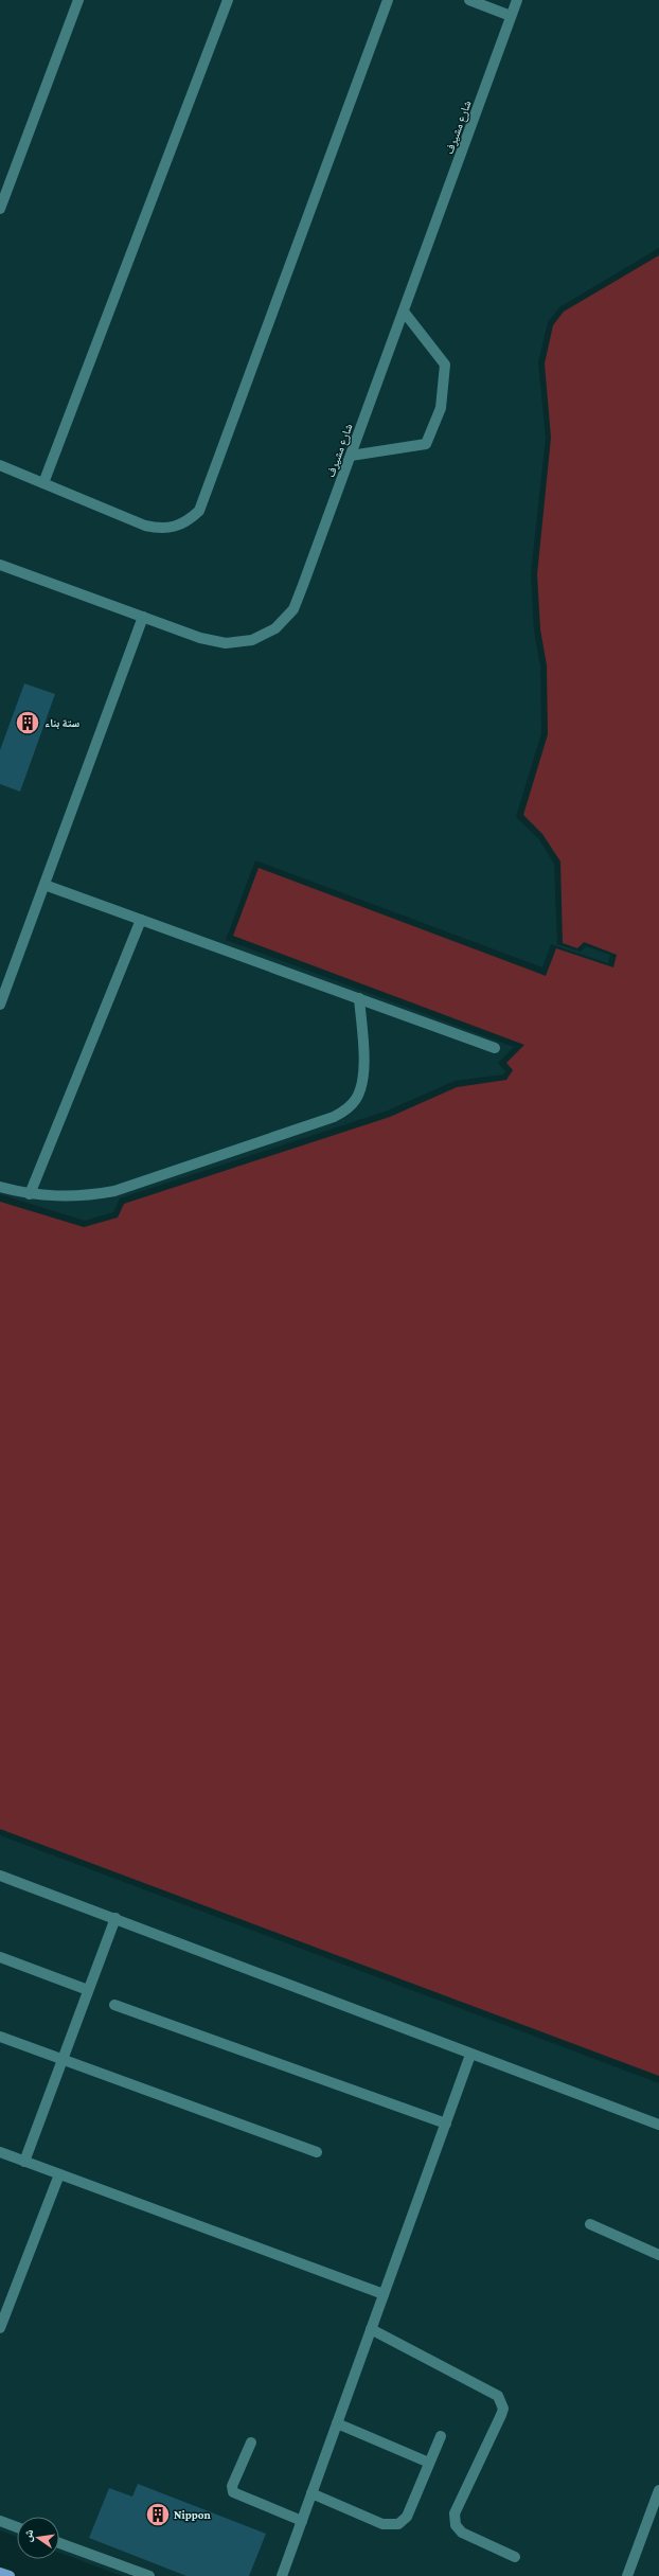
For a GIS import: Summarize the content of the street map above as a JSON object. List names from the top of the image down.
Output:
{
  "streets": {
    "street": ["شارع مشيرف"]
  },
  "places": {
    "building": ["ستة بناء", "Nippon"]
  },
  "north": "left"
}
